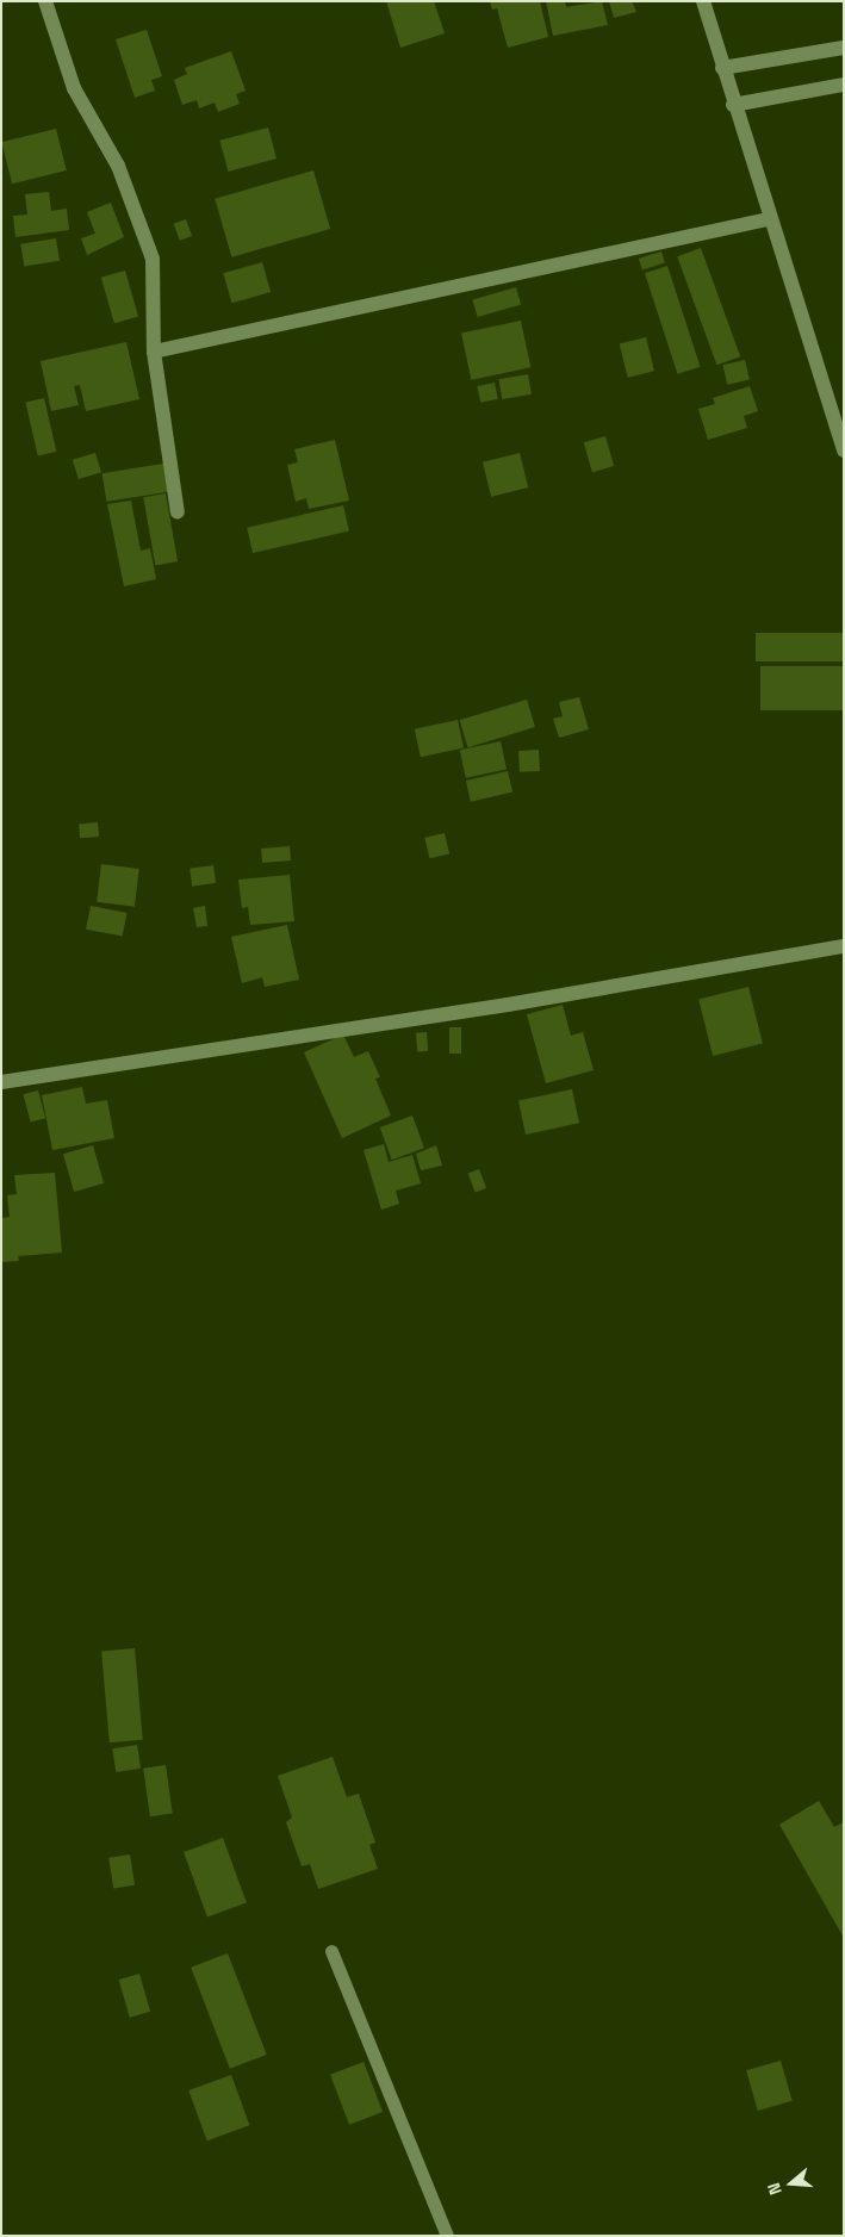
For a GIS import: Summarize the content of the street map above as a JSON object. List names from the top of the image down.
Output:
{
  "north": "left"
}
